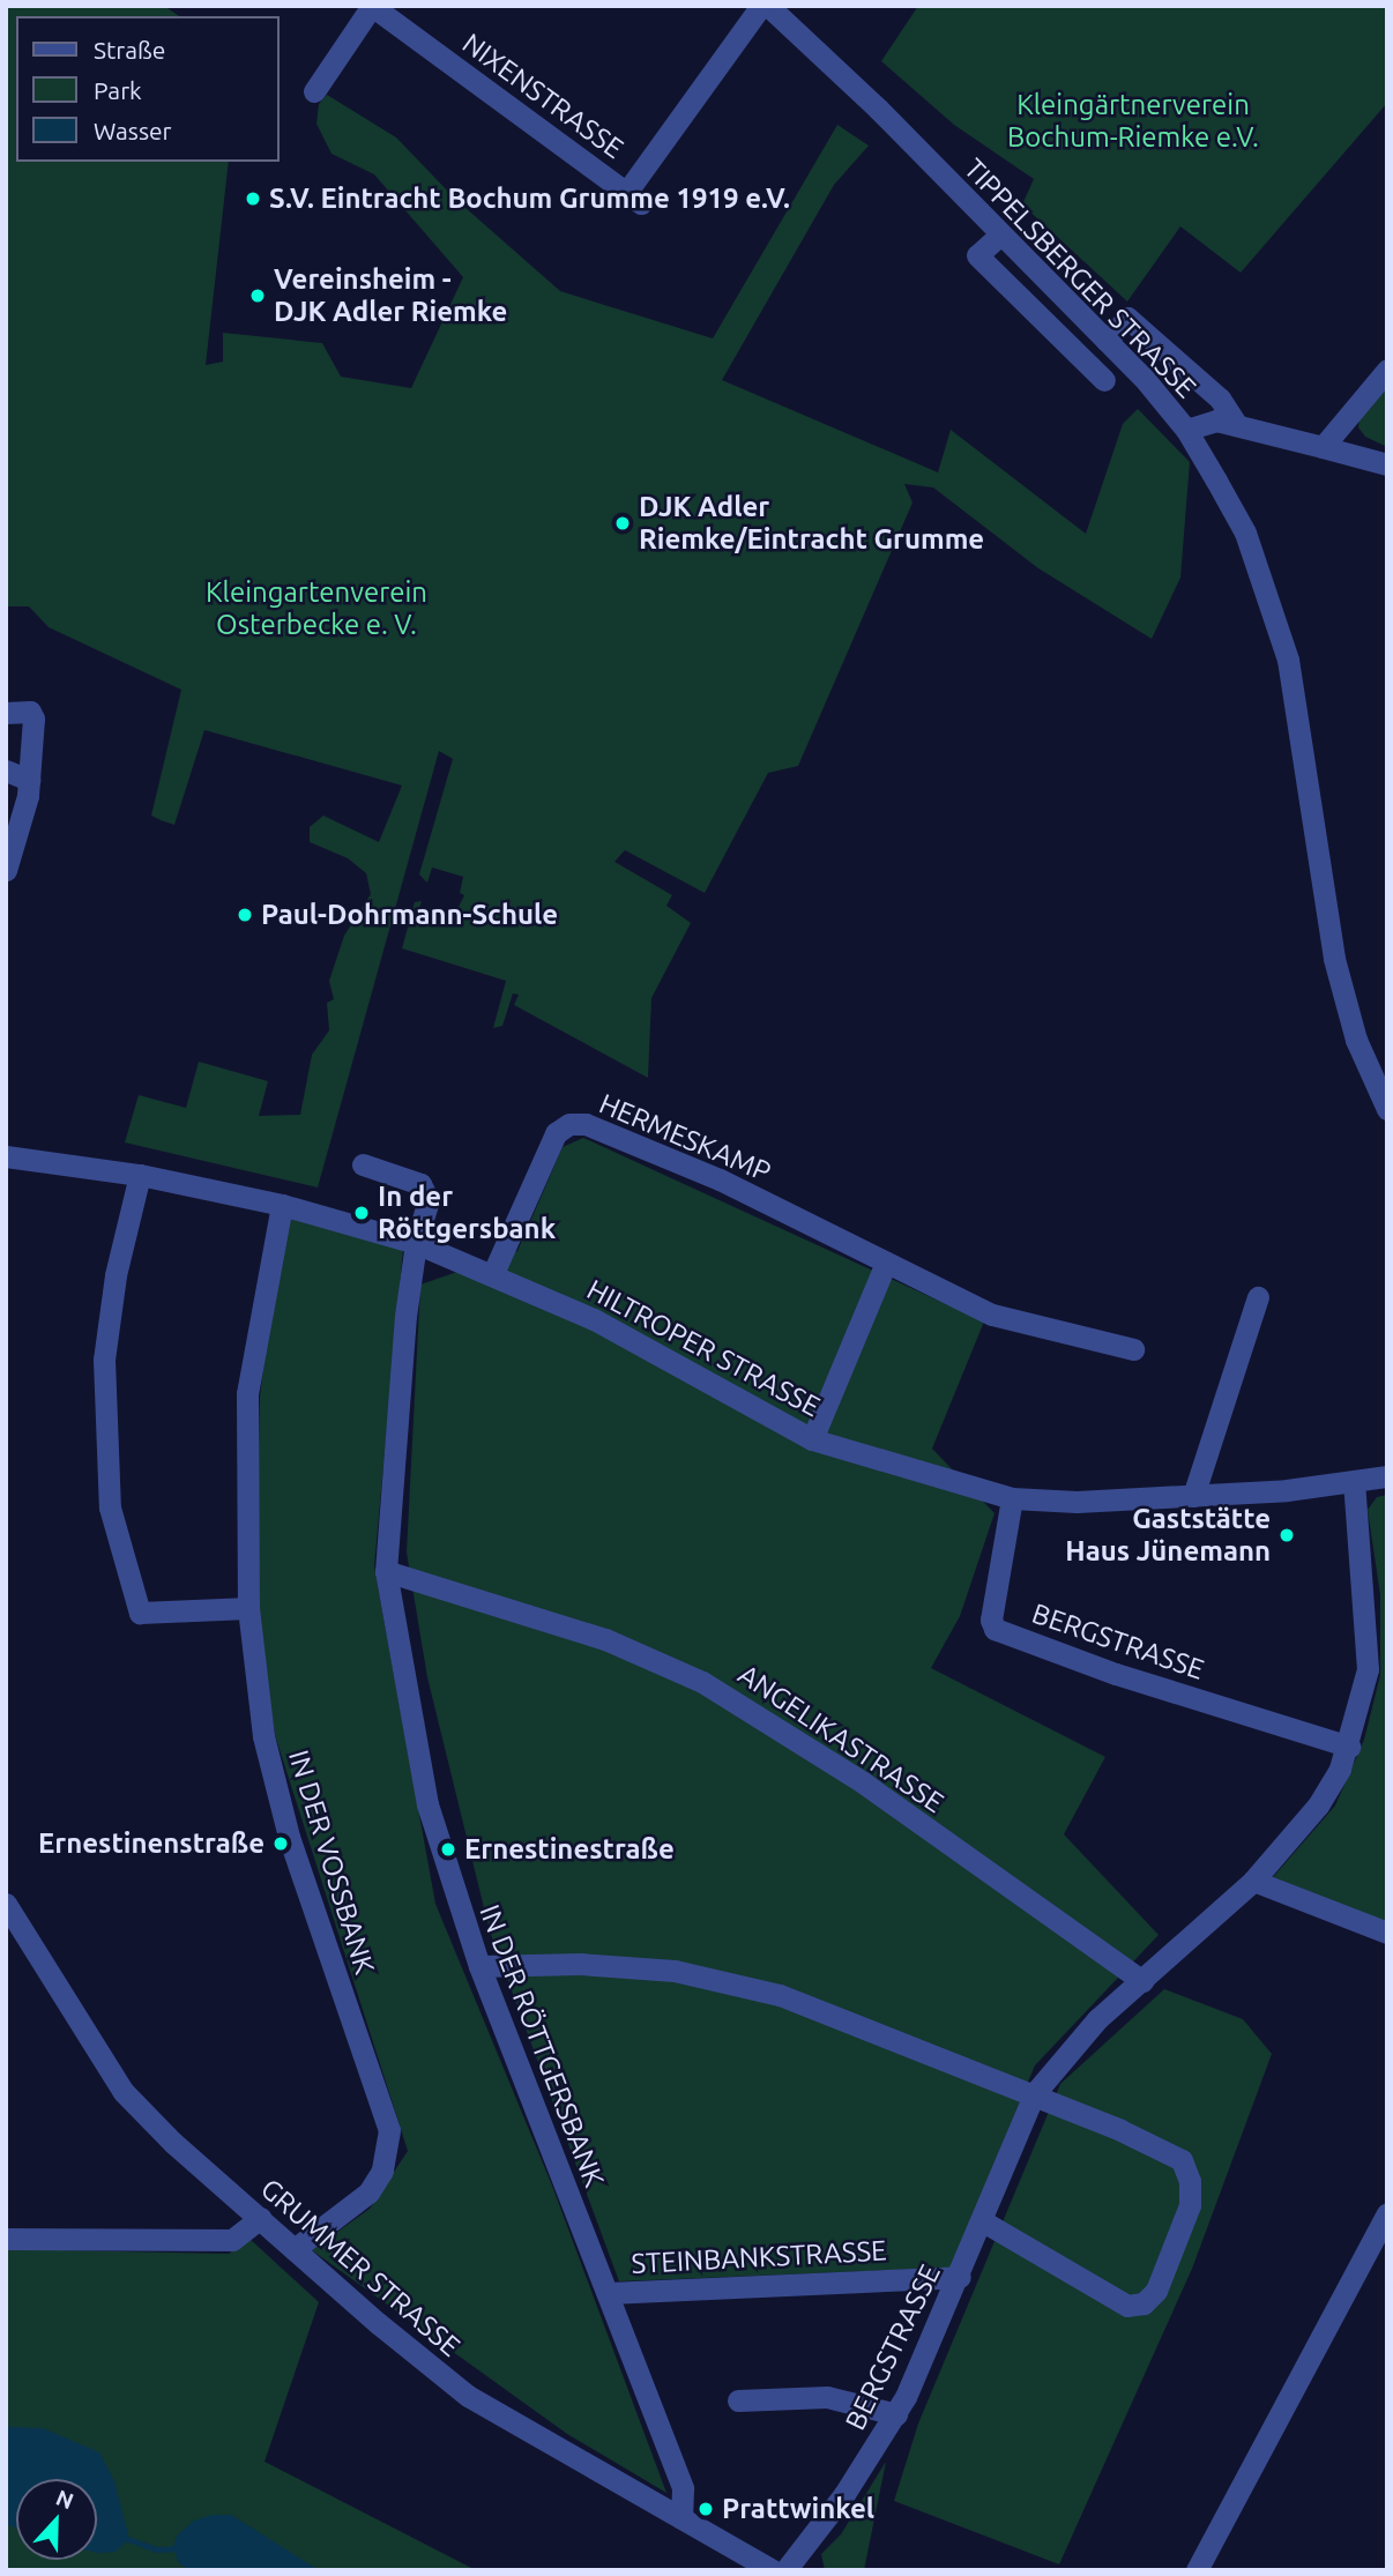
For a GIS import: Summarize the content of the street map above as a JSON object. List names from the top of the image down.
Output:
{
  "streets": {
    "street": [
      "NIXENSTRASSE",
      "TIPPELSBERGER STRASSE",
      "HERMESKAMP",
      "HILTROPER STRASSE",
      "BERGSTRASSE",
      "ANGELIKASTRASSE",
      "IN DER VOSSBANK",
      "IN DER RÖTTGERSBANK",
      "STEINBANKSTRASSE",
      "GRUMMER STRASSE"
    ]
  },
  "crossings": [
    ["HERMESKAMP", "HILTROPER STRASSE"],
    ["HILTROPER STRASSE", "BERGSTRASSE"],
    ["HILTROPER STRASSE", "IN DER VOSSBANK"],
    ["HILTROPER STRASSE", "IN DER RÖTTGERSBANK"],
    ["BERGSTRASSE", "ANGELIKASTRASSE"],
    ["BERGSTRASSE", "STEINBANKSTRASSE"],
    ["ANGELIKASTRASSE", "IN DER RÖTTGERSBANK"],
    ["IN DER VOSSBANK", "GRUMMER STRASSE"],
    ["IN DER RÖTTGERSBANK", "STEINBANKSTRASSE"],
    ["IN DER RÖTTGERSBANK", "GRUMMER STRASSE"]
  ],
  "parks": ["Kleingärtnerverein Bochum-Riemke e.V.", "Kleingartenverein Osterbecke e. V."],
  "places": [
    "S.V. Eintracht Bochum Grumme 1919 e.V.",
    "Vereinsheim - DJK Adler Riemke",
    "DJK Adler Riemke/Eintracht Grumme",
    "Paul-Dohrmann-Schule",
    "In der Röttgersbank",
    "Gaststätte Haus Jünemann",
    "Ernestinenstraße",
    "Ernestinestraße",
    "Prattwinkel"
  ],
  "legend": ["Straße", "Park", "Wasser"],
  "north": "top"
}
